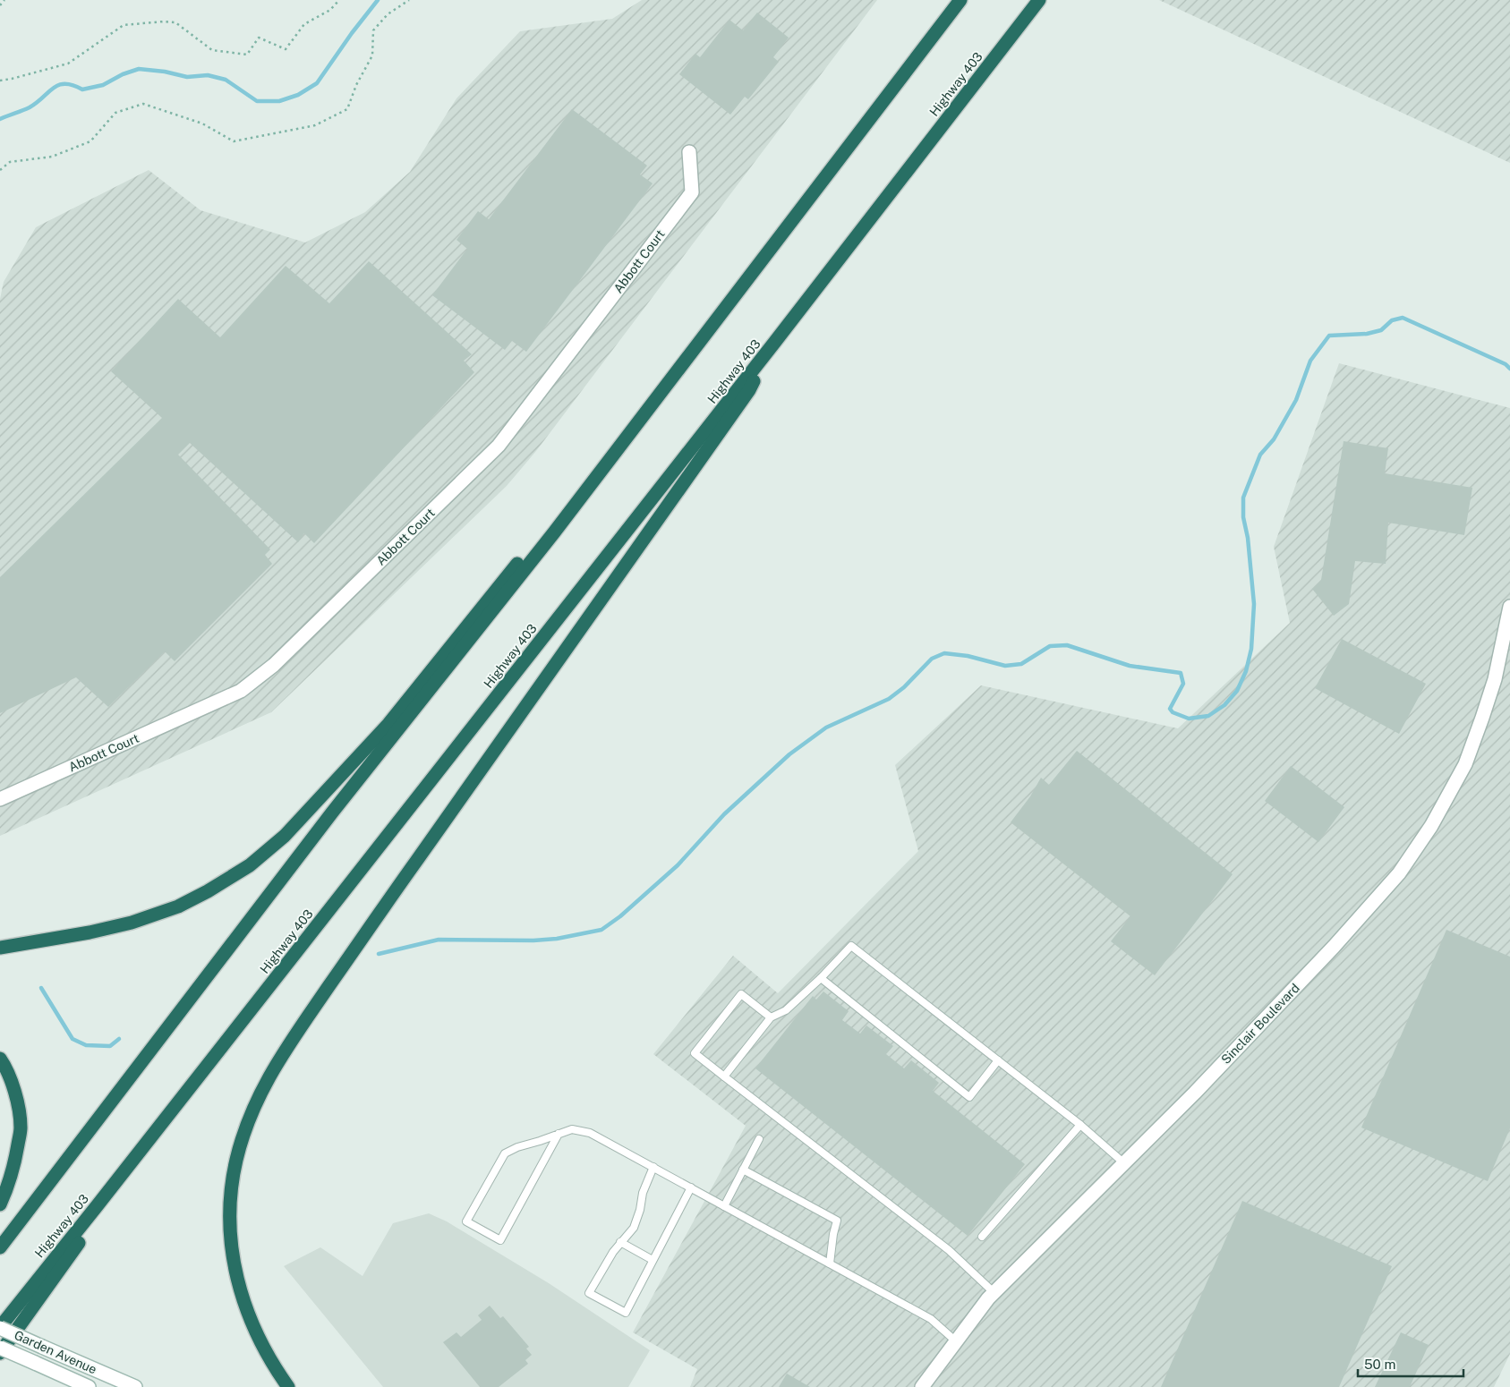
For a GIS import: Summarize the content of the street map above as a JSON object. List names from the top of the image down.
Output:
{
  "streets": {
    "highway": ["Highway 403"],
    "street": ["Abbott Court", "Sinclair Boulevard", "Garden Avenue"]
  },
  "crossings": [
    ["Highway 403", "Garden Avenue"]
  ],
  "scale_bar": "50 m"
}
